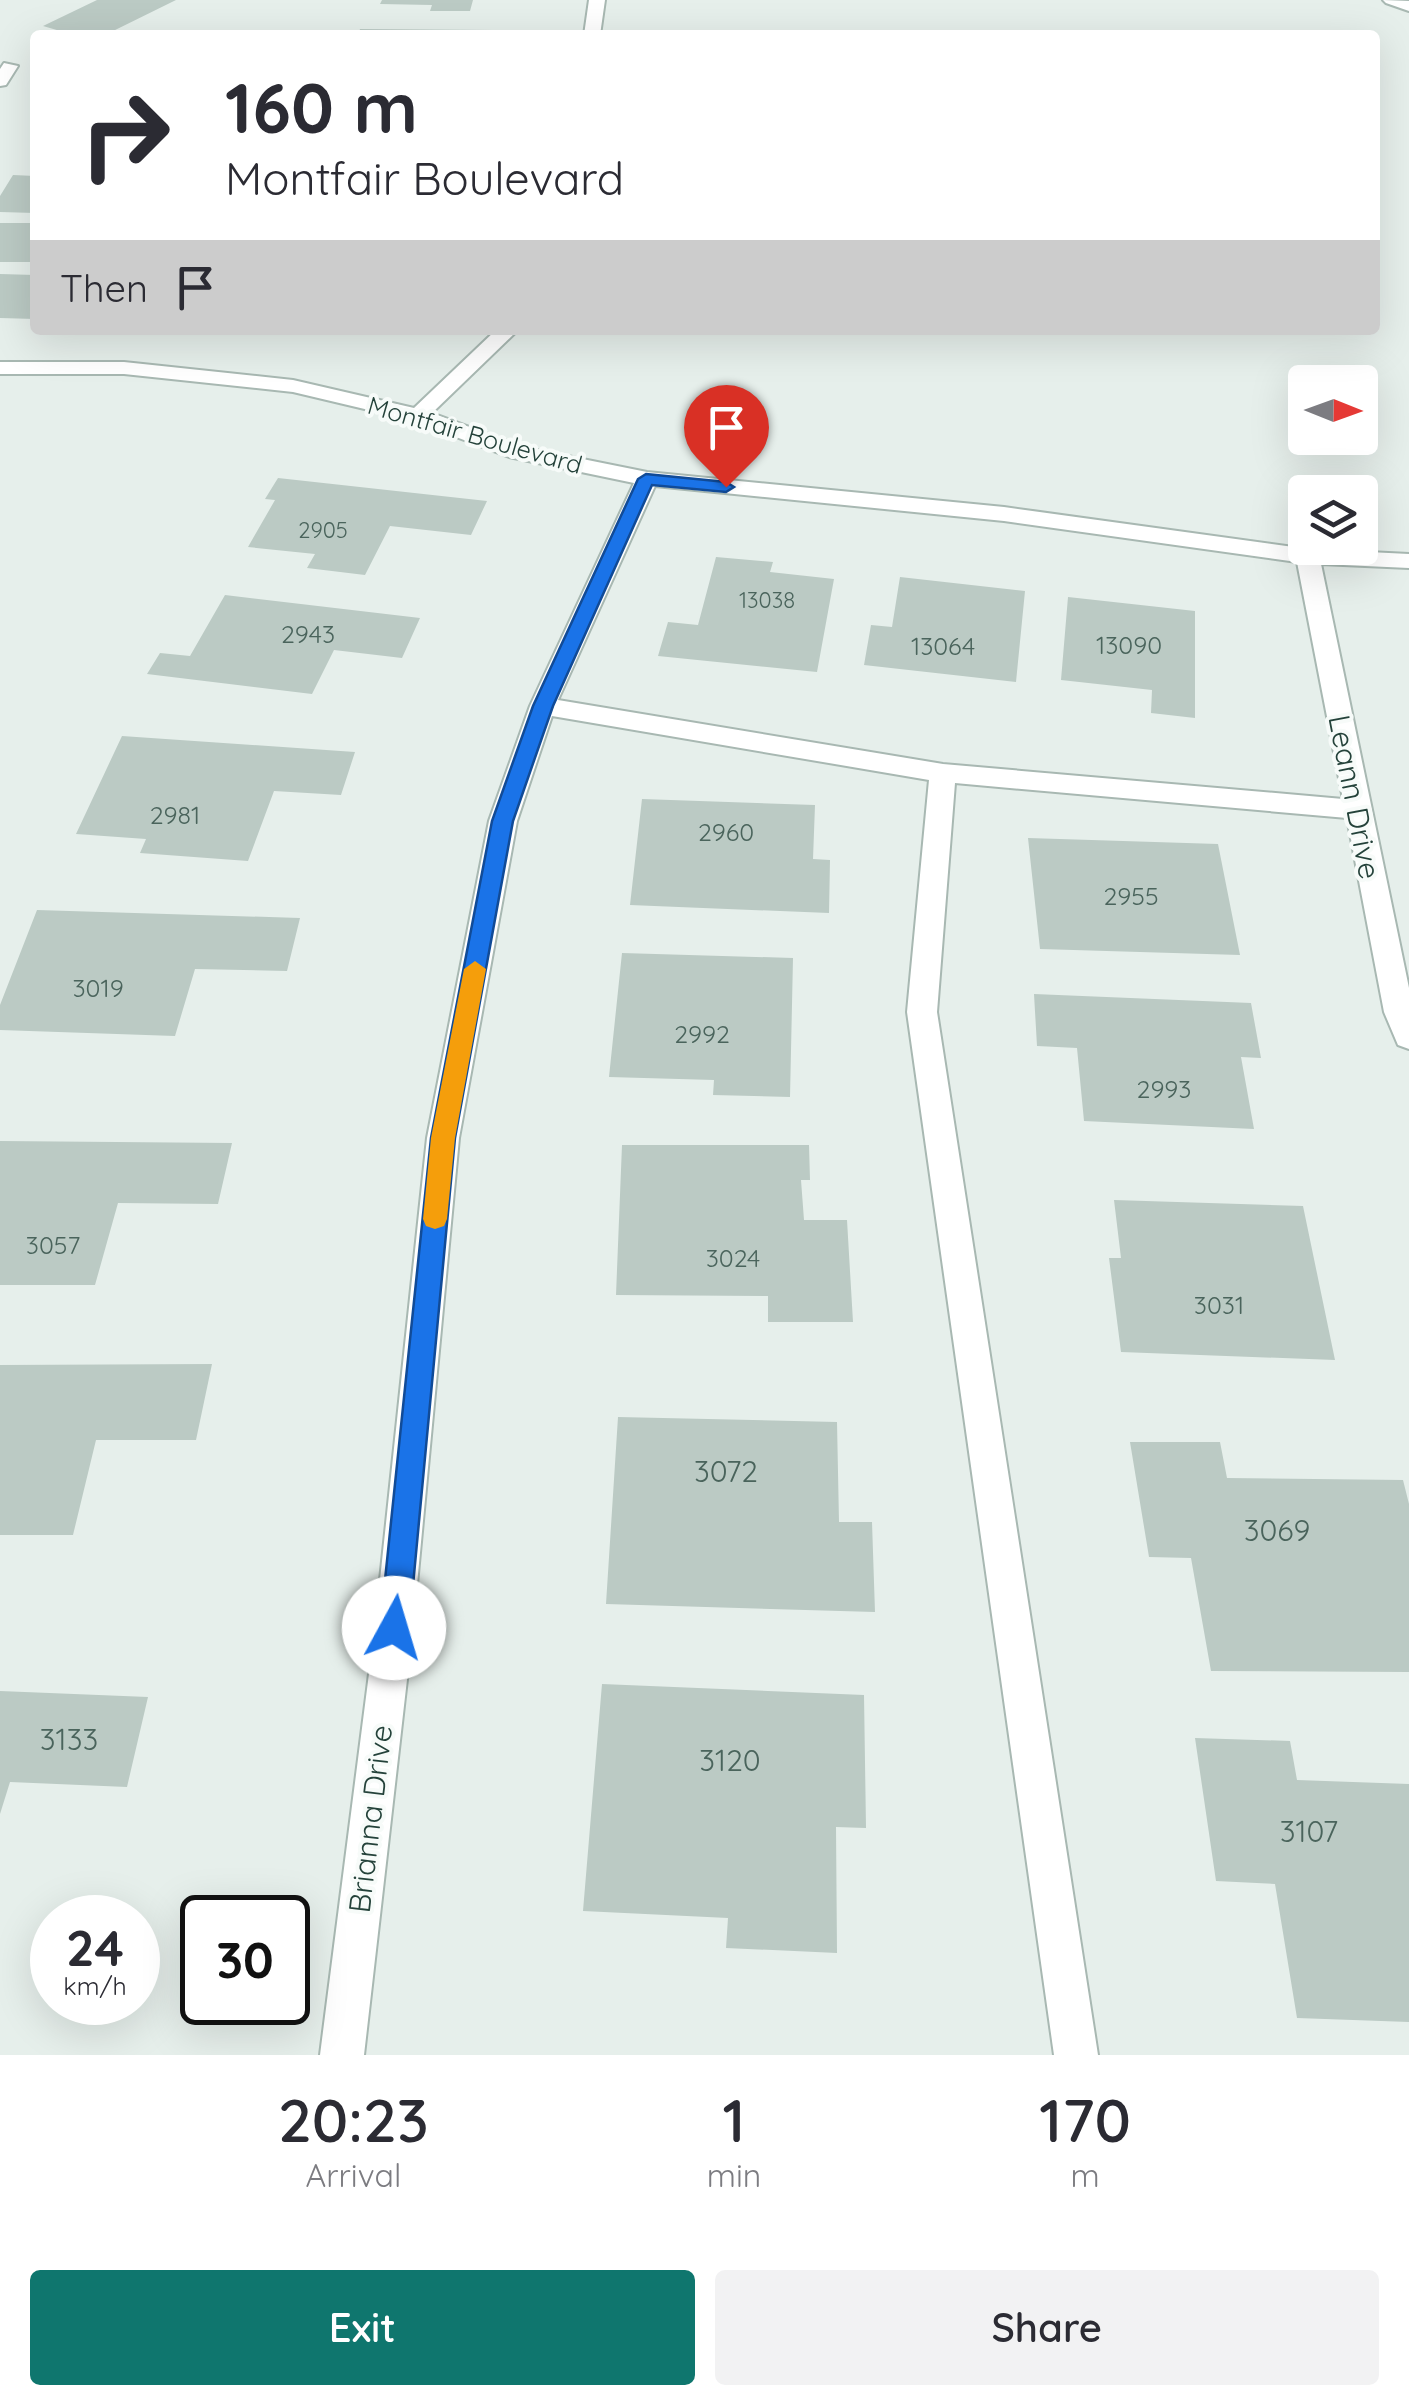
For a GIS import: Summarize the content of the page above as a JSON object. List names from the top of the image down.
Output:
{
  "streets": {
    "street": ["Montfair Boulevard", "Leann Drive", "Brianna Drive"]
  },
  "crossings": [
    ["Montfair Boulevard", "Brianna Drive"]
  ],
  "house_numbers": [
    "2905",
    "13038",
    "2943",
    "13090",
    "13064",
    "2981",
    "2960",
    "2955",
    "3019",
    "2992",
    "2993",
    "3057",
    "3024",
    "3031",
    "3072",
    "3069",
    "3133",
    "3120",
    "3107"
  ],
  "north": "right",
  "page": {
    "turn": ["160 m", "Montfair Boulevard"],
    "then": "Then",
    "speed": "24 km/h",
    "limit": "30",
    "eta": [
      "20:23",
      "Arrival",
      "1",
      "min",
      "170",
      "m"
    ],
    "buttons": ["Exit", "Share"]
  }
}
